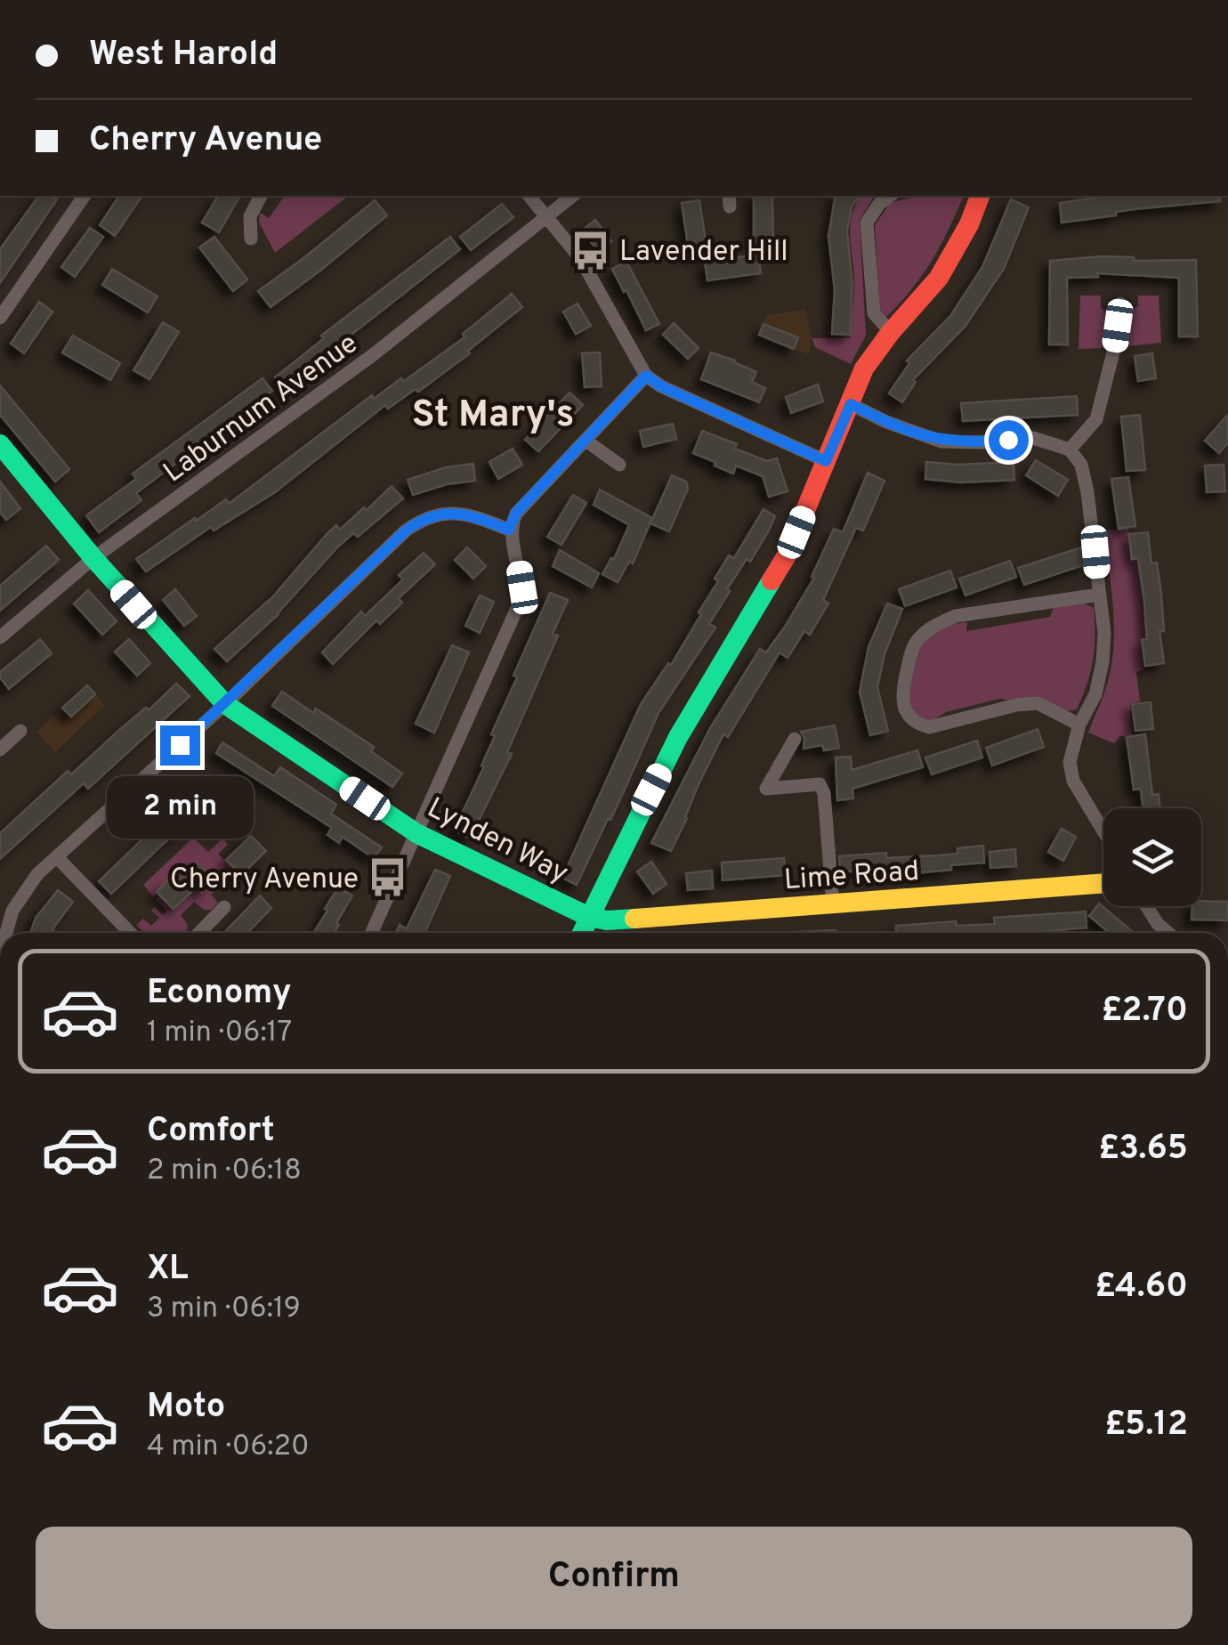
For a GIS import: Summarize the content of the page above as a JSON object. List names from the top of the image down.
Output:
{
  "streets": {
    "street": ["Laburnum Avenue", "Lynden Way", "Lime Road"]
  },
  "crossings": [
    ["Laburnum Avenue", "Lynden Way"],
    ["Lynden Way", "Lime Road"]
  ],
  "districts": ["St Mary's"],
  "places": {
    "bus stop": ["Lavender Hill", "Cherry Avenue"]
  },
  "page": {
    "banner": ["West Harold", "Cherry Avenue"],
    "bubble": "2 min",
    "list": [
      {
        "name": "Economy",
        "note": "1 min · 06:17",
        "value": "£2.70"
      },
      {
        "name": "Comfort",
        "note": "2 min · 06:18",
        "value": "£3.65"
      },
      {
        "name": "XL",
        "note": "3 min · 06:19",
        "value": "£4.60"
      },
      {
        "name": "Moto",
        "note": "4 min · 06:20",
        "value": "£5.12"
      }
    ],
    "buttons": "Confirm"
  }
}
